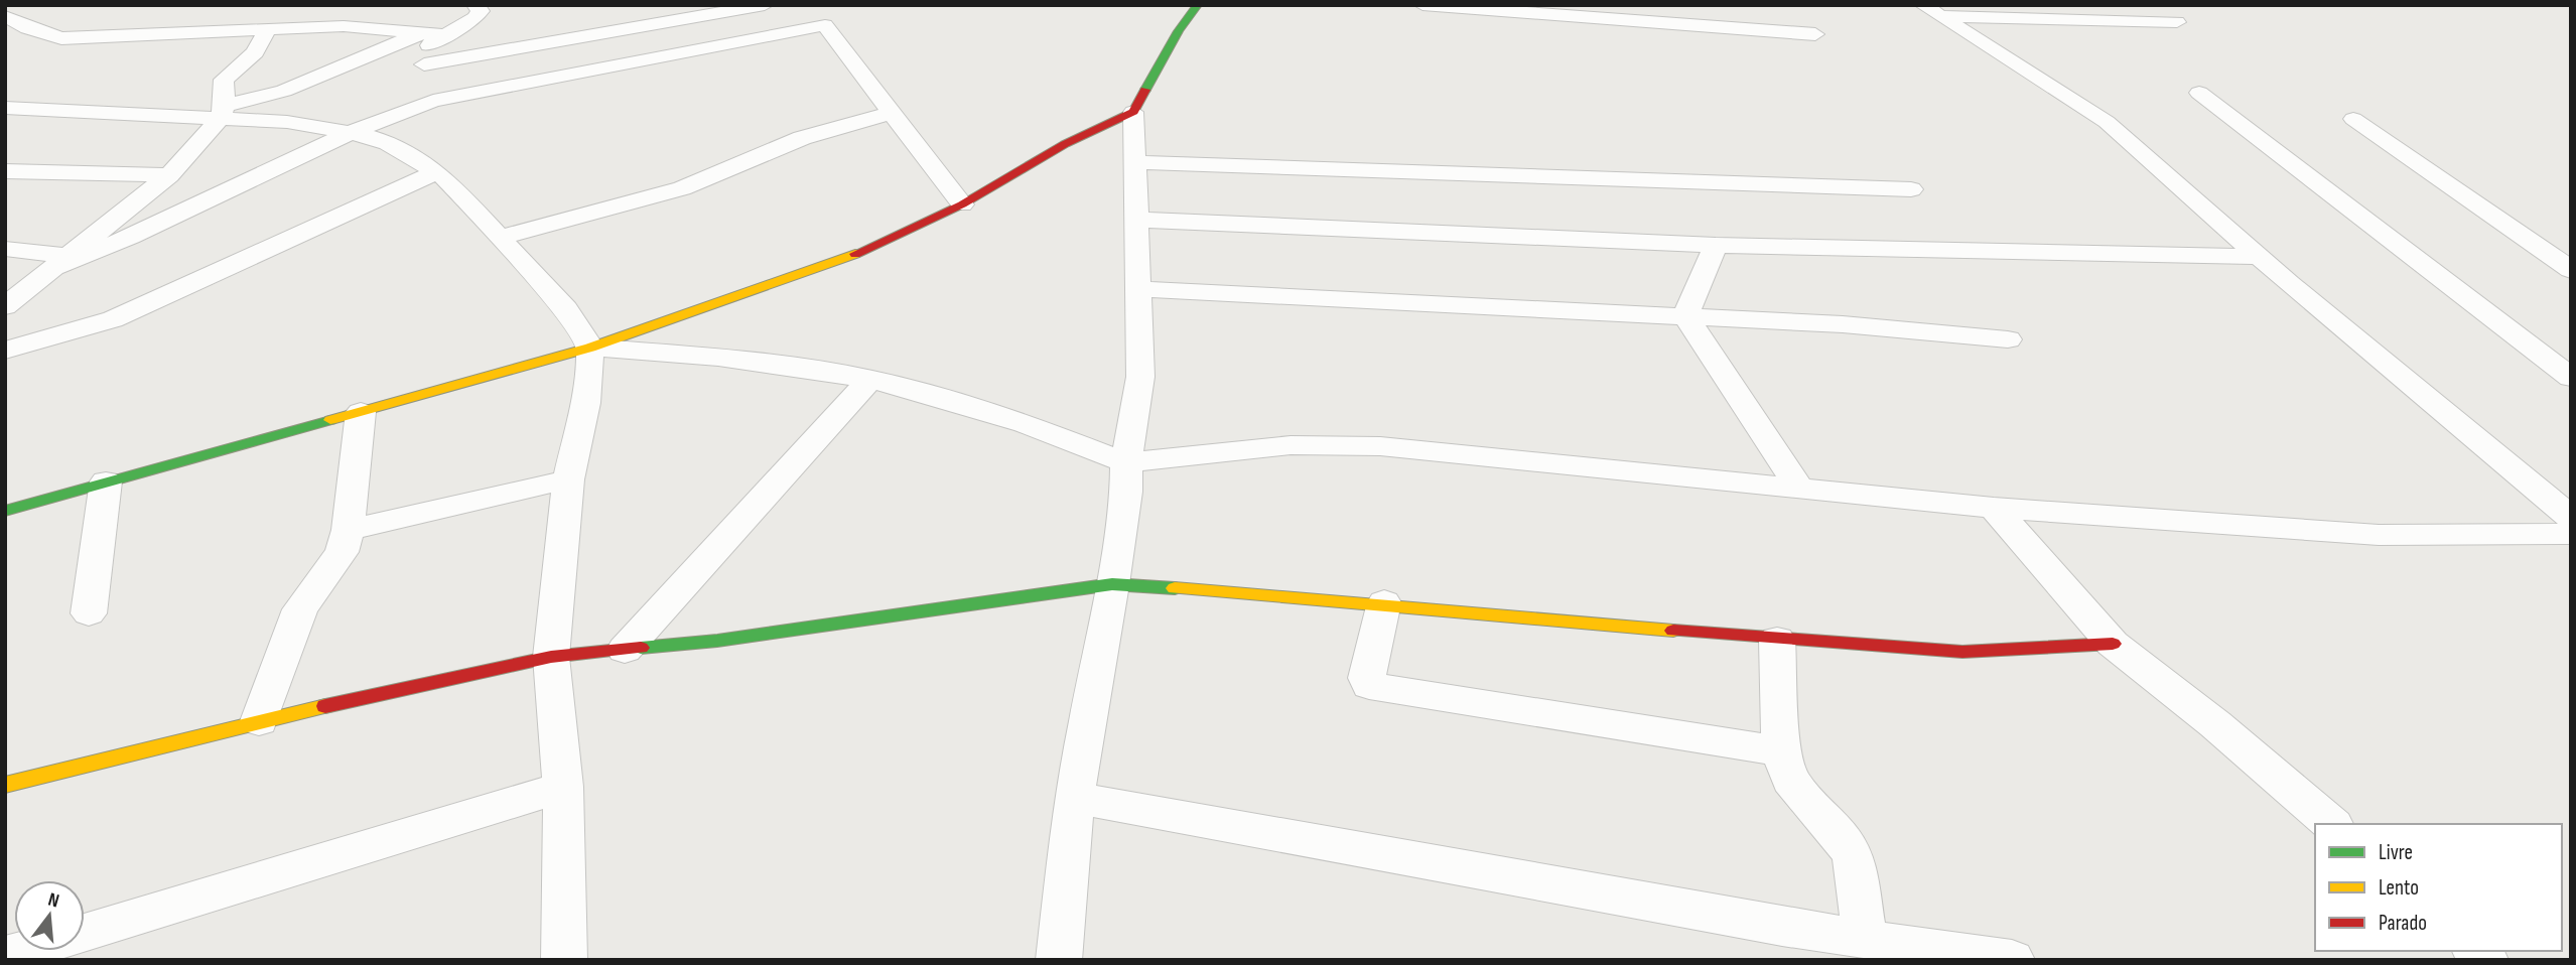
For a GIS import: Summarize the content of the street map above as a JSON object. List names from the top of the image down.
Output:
{
  "legend": ["Livre", "Lento", "Parado"],
  "north": "top"
}
